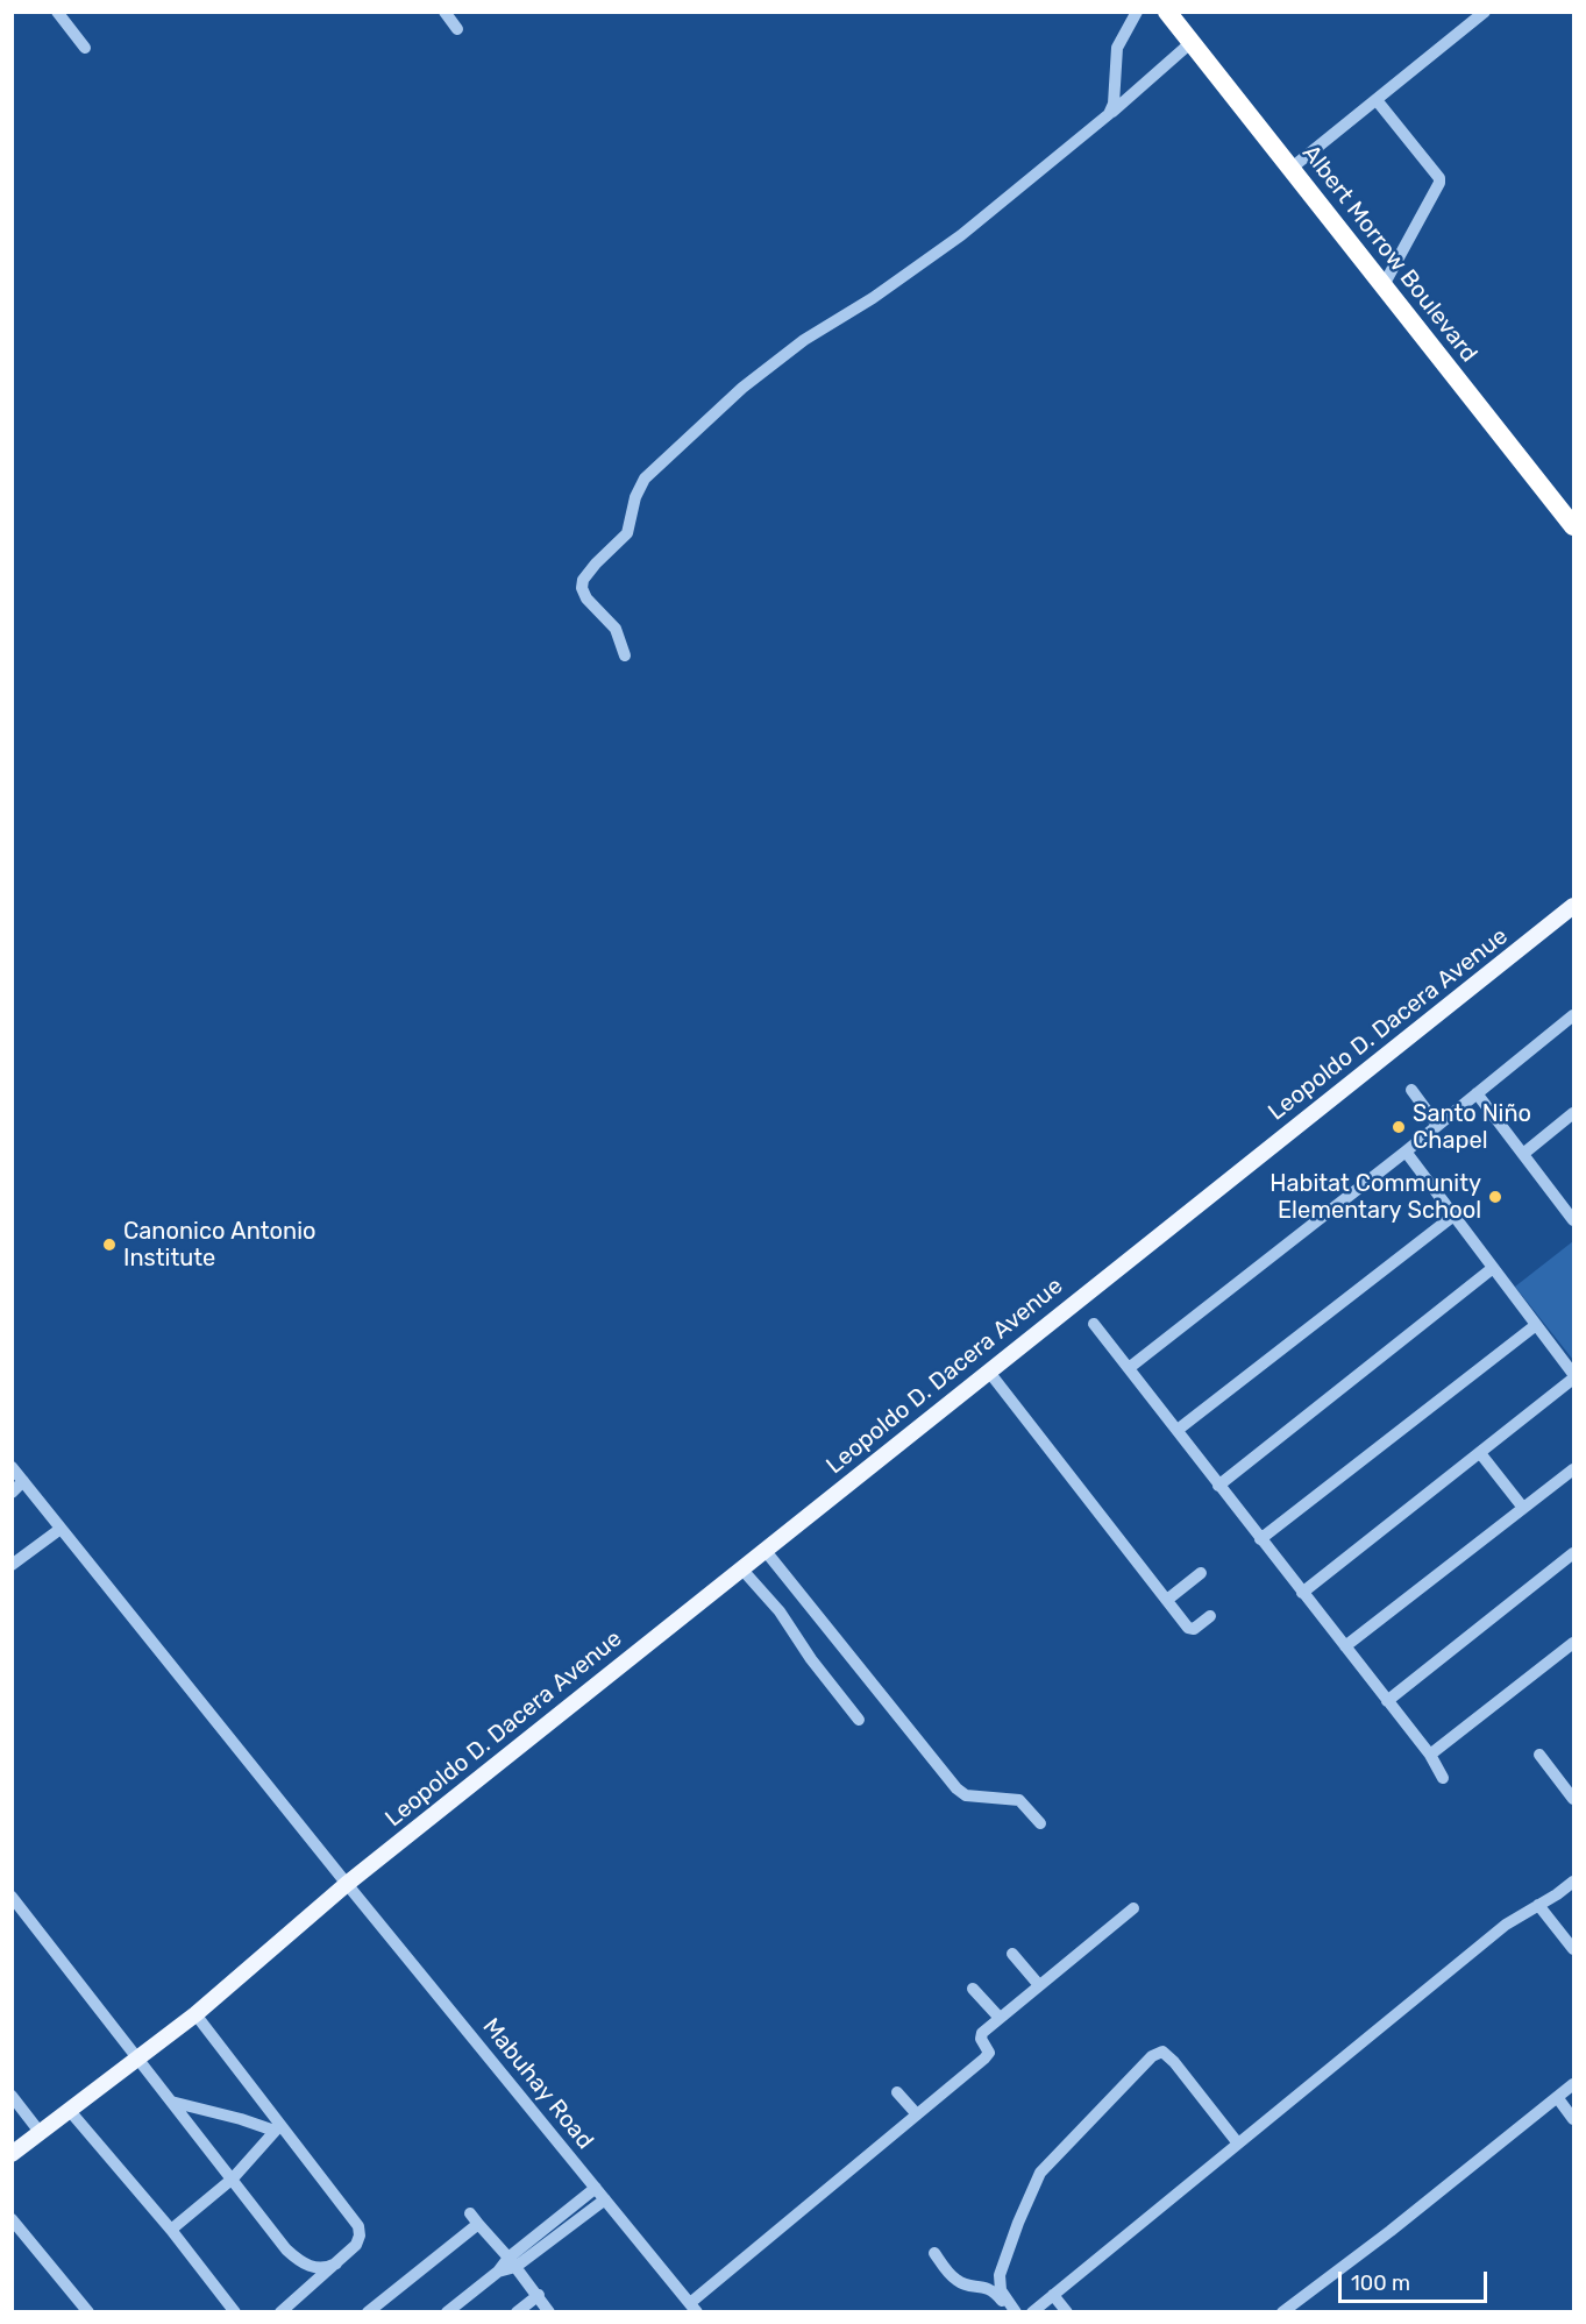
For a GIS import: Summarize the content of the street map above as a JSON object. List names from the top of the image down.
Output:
{
  "streets": {
    "highway": ["Albert Morrow Boulevard"],
    "main road": ["Leopoldo D. Dacera Avenue"],
    "street": ["Mabuhay Road"]
  },
  "crossings": [
    ["Leopoldo D. Dacera Avenue", "Mabuhay Road"]
  ],
  "places": ["Santo Niño Chapel", "Habitat Community Elementary School", "Canonico Antonio Institute"],
  "scale_bar": "100 m"
}
